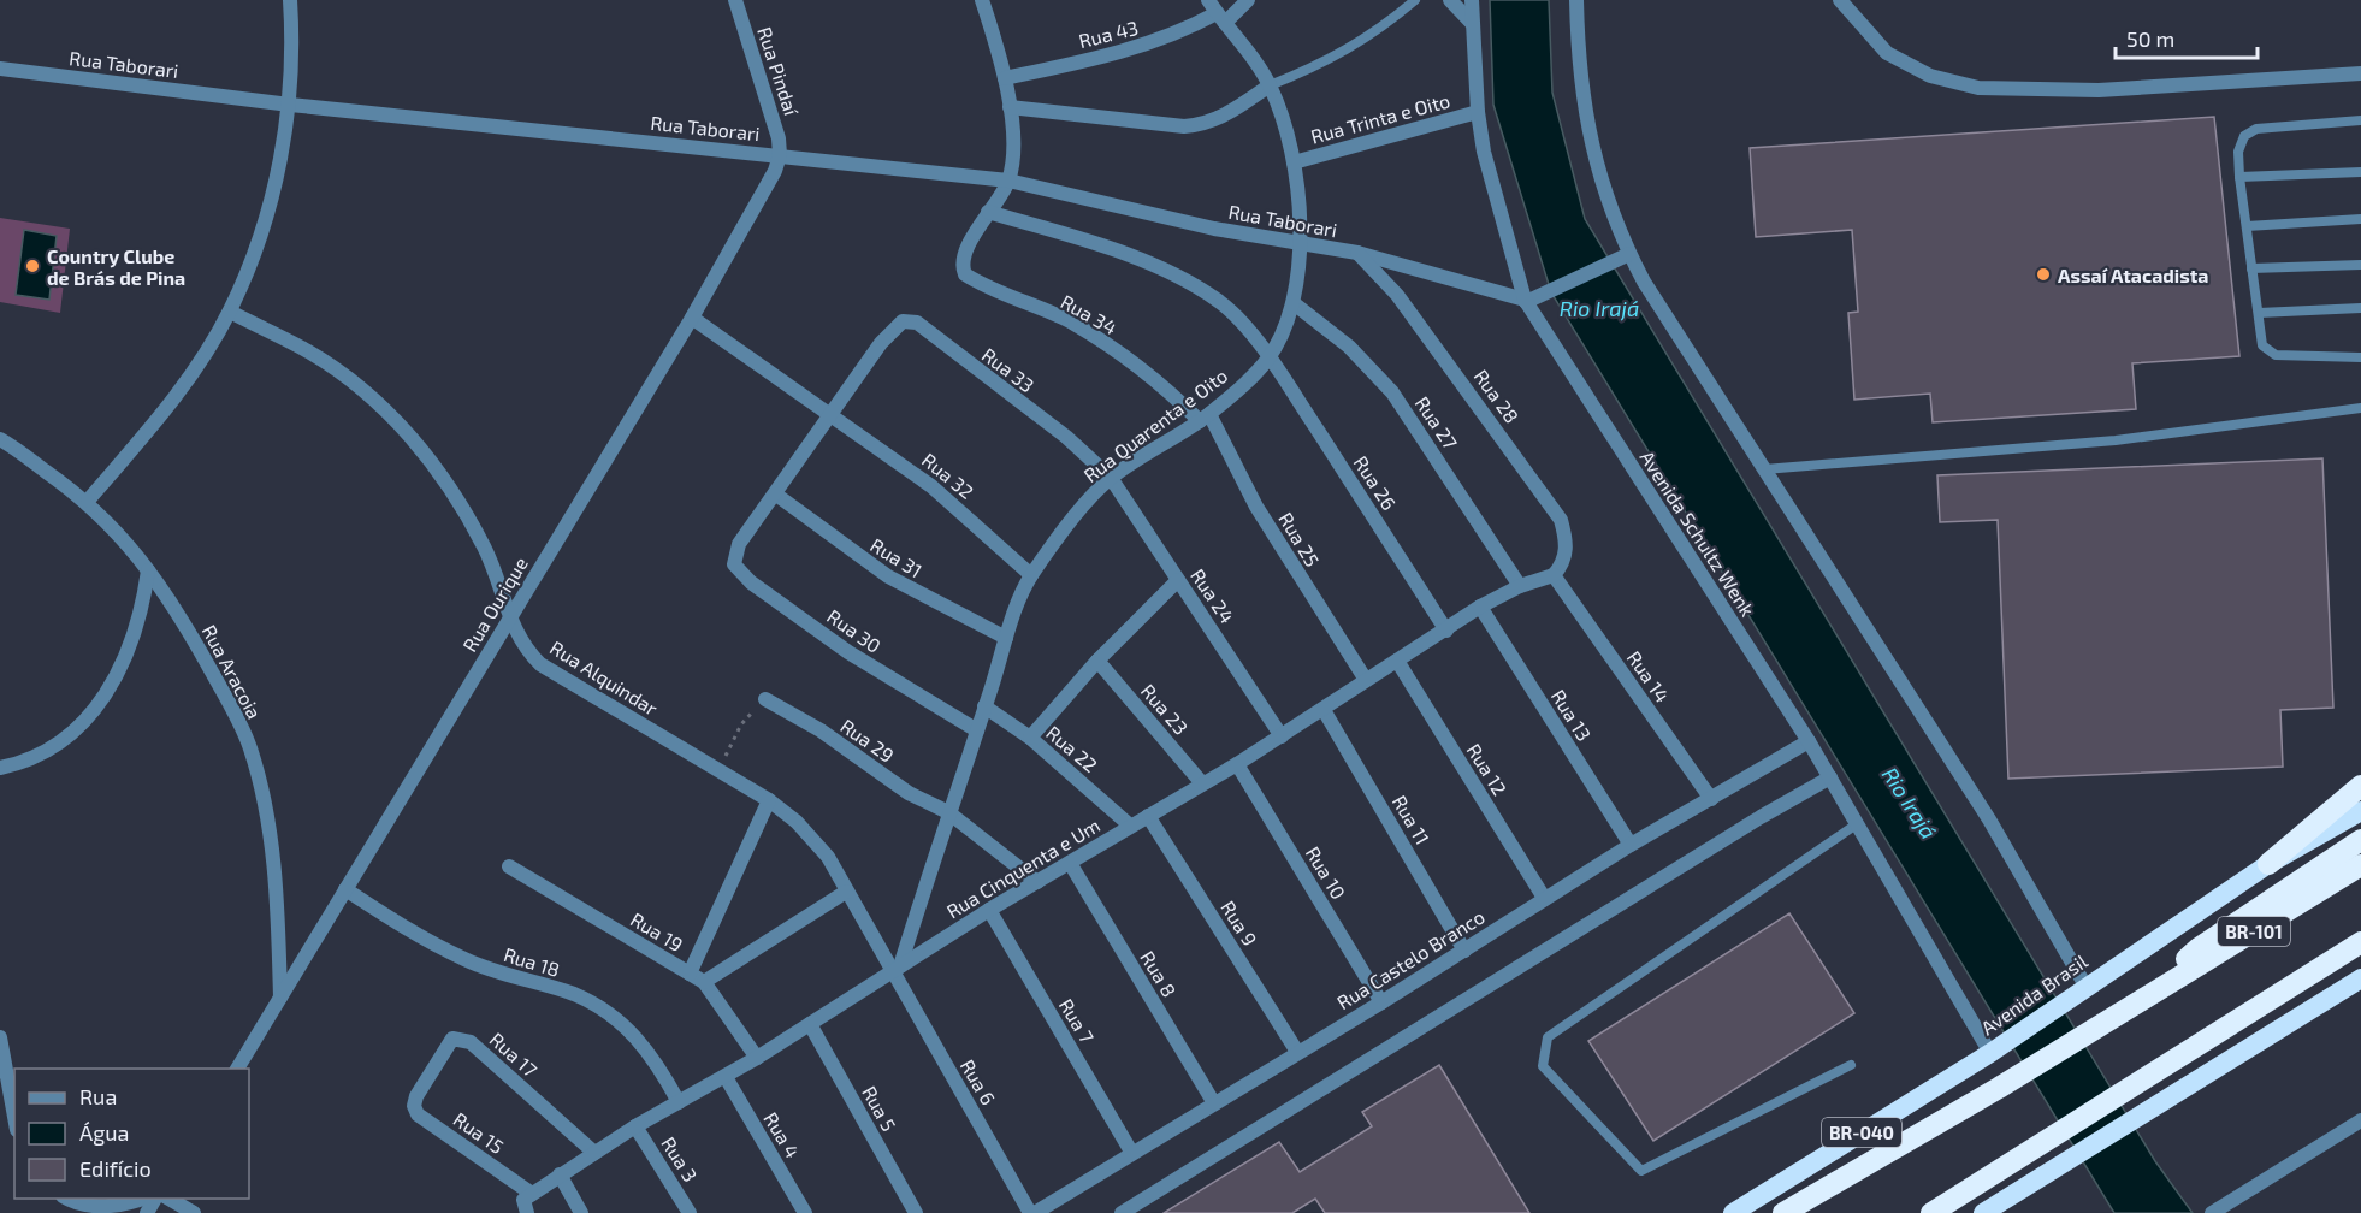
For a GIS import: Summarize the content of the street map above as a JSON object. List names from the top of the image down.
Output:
{
  "streets": {
    "highway": ["BR-101", "Avenida Brasil", "BR-040"],
    "street": [
      "Rua 43",
      "Rua Taborari",
      "Rua Pindaí",
      "Rua Trinta e Oito",
      "Rua 34",
      "Rua 33",
      "Rua 28",
      "Rua 27",
      "Rua Quarenta e Oito",
      "Rua 32",
      "Rua 26",
      "Avenida Schultz Wenk",
      "Rua 25",
      "Rua 31",
      "Rua 24",
      "Rua Ourique",
      "Rua 30",
      "Rua Aracoia",
      "Rua 14",
      "Rua Alquindar",
      "Rua 23",
      "Rua 13",
      "Rua 29",
      "Rua 22",
      "Rua 12",
      "Rua 11",
      "Rua Cinquenta e Um",
      "Rua 10",
      "Rua 9",
      "Rua 19",
      "Rua Castelo Branco",
      "Rua 18",
      "Rua 8",
      "Rua 7",
      "Rua 17",
      "Rua 6",
      "Rua 5",
      "Rua 15",
      "Rua 4",
      "Rua 3"
    ]
  },
  "crossings": [
    ["Rua 43", "Rua Quarenta e Oito"],
    ["Rua Taborari", "Rua Pindaí"],
    ["Rua Taborari", "Rua 28"],
    ["Rua Taborari", "Rua Quarenta e Oito"],
    ["Rua Taborari", "Avenida Schultz Wenk"],
    ["Rua Taborari", "Rua Ourique"],
    ["Rua Pindaí", "Rua Ourique"],
    ["Rua Trinta e Oito", "Rua Quarenta e Oito"],
    ["Rua Trinta e Oito", "Avenida Schultz Wenk"],
    ["Rua 34", "Rua Quarenta e Oito"],
    ["Rua 34", "Rua 26"],
    ["Rua 34", "Rua 25"],
    ["Rua 33", "Rua Quarenta e Oito"],
    ["Rua 33", "Rua 32"],
    ["Rua 33", "Rua 31"],
    ["Rua 33", "Rua 24"],
    ["Rua 33", "Rua 30"],
    ["Rua 28", "Rua 14"],
    ["Rua 28", "Rua Cinquenta e Um"],
    ["Rua 27", "Rua Quarenta e Oito"],
    ["Rua 27", "Rua Cinquenta e Um"],
    ["Rua Quarenta e Oito", "Rua 32"],
    ["Rua Quarenta e Oito", "Rua 26"],
    ["Rua Quarenta e Oito", "Rua 25"],
    ["Rua Quarenta e Oito", "Rua 31"],
    ["Rua Quarenta e Oito", "Rua 24"],
    ["Rua Quarenta e Oito", "Rua 30"],
    ["Rua Quarenta e Oito", "Rua Alquindar"],
    ["Rua Quarenta e Oito", "Rua 29"],
    ["Rua Quarenta e Oito", "Rua 22"],
    ["Rua Quarenta e Oito", "Rua Cinquenta e Um"],
    ["Rua Quarenta e Oito", "Rua 6"],
    ["Rua 32", "Rua Ourique"],
    ["Rua 26", "Rua Cinquenta e Um"],
    ["Avenida Schultz Wenk", "Rua Castelo Branco"],
    ["Avenida Schultz Wenk", "Avenida Brasil"],
    ["Rua 25", "Rua Cinquenta e Um"],
    ["Rua 24", "Rua Cinquenta e Um"],
    ["Rua Ourique", "Rua Aracoia"],
    ["Rua Ourique", "Rua Alquindar"],
    ["Rua Ourique", "Rua 18"],
    ["Rua 14", "Rua Cinquenta e Um"],
    ["Rua 14", "Rua Castelo Branco"],
    ["Rua Alquindar", "Rua Cinquenta e Um"],
    ["Rua Alquindar", "Rua 6"],
    ["Rua 23", "Rua Cinquenta e Um"],
    ["Rua 13", "Rua Cinquenta e Um"],
    ["Rua 13", "Rua Castelo Branco"],
    ["Rua 29", "Rua Cinquenta e Um"],
    ["Rua 22", "Rua Cinquenta e Um"],
    ["Rua 12", "Rua Cinquenta e Um"],
    ["Rua 12", "Rua Castelo Branco"],
    ["Rua 11", "Rua Cinquenta e Um"],
    ["Rua 11", "Rua Castelo Branco"],
    ["Rua Cinquenta e Um", "Rua 10"],
    ["Rua Cinquenta e Um", "Rua 9"],
    ["Rua Cinquenta e Um", "Rua 19"],
    ["Rua Cinquenta e Um", "Rua 18"],
    ["Rua Cinquenta e Um", "Rua 8"],
    ["Rua Cinquenta e Um", "Rua 7"],
    ["Rua Cinquenta e Um", "Rua 17"],
    ["Rua Cinquenta e Um", "Rua 6"],
    ["Rua Cinquenta e Um", "Rua 5"],
    ["Rua Cinquenta e Um", "Rua 15"],
    ["Rua Cinquenta e Um", "Rua 4"],
    ["Rua Cinquenta e Um", "Rua 3"],
    ["Rua 10", "Rua Castelo Branco"],
    ["Rua 9", "Rua Castelo Branco"],
    ["Rua Castelo Branco", "Rua 8"],
    ["Rua Castelo Branco", "Rua 7"],
    ["Rua Castelo Branco", "Rua 6"],
    ["Avenida Brasil", "BR-040"],
    ["Rua 17", "Rua 15"]
  ],
  "water": ["Rio Irajá"],
  "places": ["Country Clube de Brás de Pina", "Assaí Atacadista"],
  "legend": ["Rua", "Água", "Edifício"],
  "scale_bar": "50 m"
}
